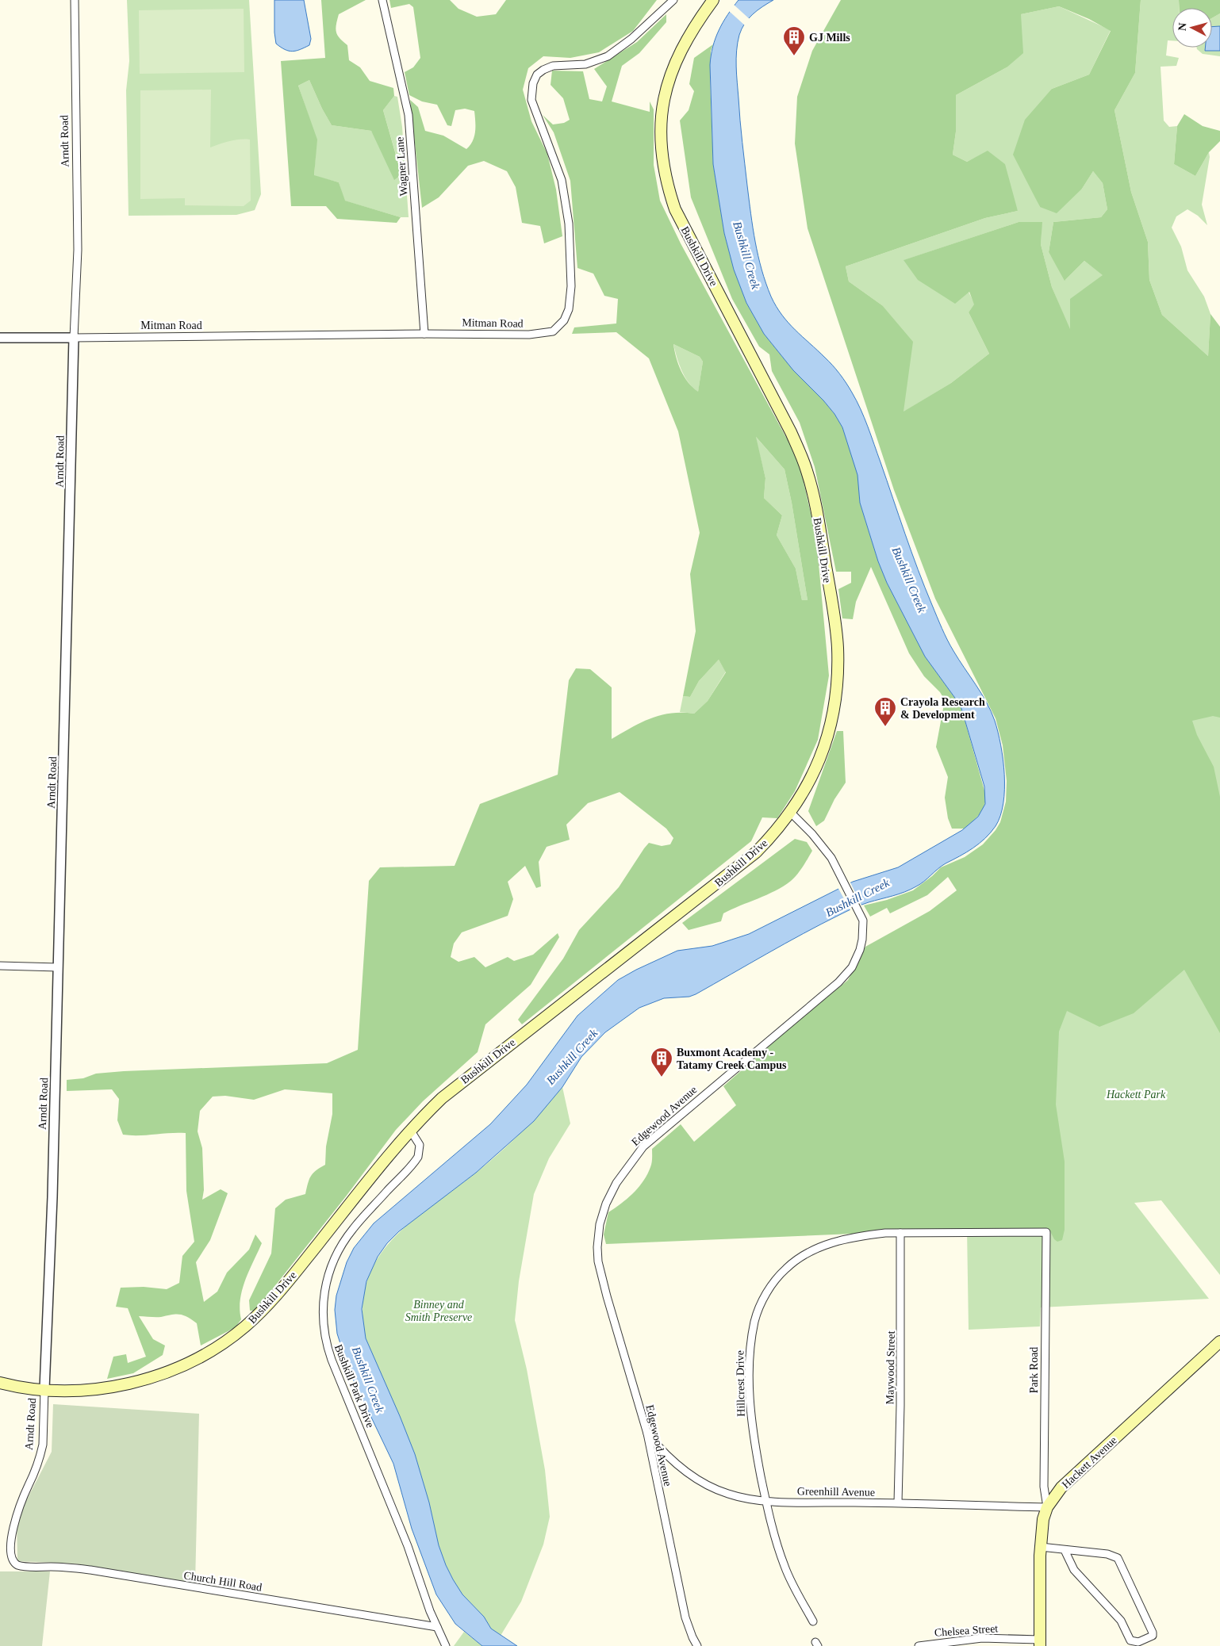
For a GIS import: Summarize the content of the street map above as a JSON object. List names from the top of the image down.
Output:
{
  "streets": {
    "main road": ["Bushkill Drive", "Hackett Avenue"],
    "street": [
      "Arndt Road",
      "Wagner Lane",
      "Mitman Road",
      "Edgewood Avenue",
      "Maywood Street",
      "Park Road",
      "Hillcrest Drive",
      "Bushkill Park Drive",
      "Greenhill Avenue",
      "Church Hill Road",
      "Chelsea Street"
    ]
  },
  "crossings": [
    ["Arndt Road", "Bushkill Drive"],
    ["Arndt Road", "Mitman Road"],
    ["Arndt Road", "Church Hill Road"],
    ["Wagner Lane", "Mitman Road"],
    ["Bushkill Drive", "Edgewood Avenue"],
    ["Bushkill Drive", "Bushkill Park Drive"],
    ["Edgewood Avenue", "Greenhill Avenue"],
    ["Maywood Street", "Hillcrest Drive"],
    ["Maywood Street", "Greenhill Avenue"],
    ["Park Road", "Hillcrest Drive"],
    ["Park Road", "Hackett Avenue"],
    ["Park Road", "Greenhill Avenue"],
    ["Hillcrest Drive", "Greenhill Avenue"],
    ["Bushkill Park Drive", "Church Hill Road"],
    ["Hackett Avenue", "Greenhill Avenue"],
    ["Hackett Avenue", "Chelsea Street"]
  ],
  "water": ["Bushkill Creek"],
  "parks": ["Hackett Park", "Binney and Smith Preserve"],
  "places": {
    "building": ["GJ Mills", "Crayola Research & Development", "Buxmont Academy - Tatamy Creek Campus"]
  },
  "north": "left"
}
